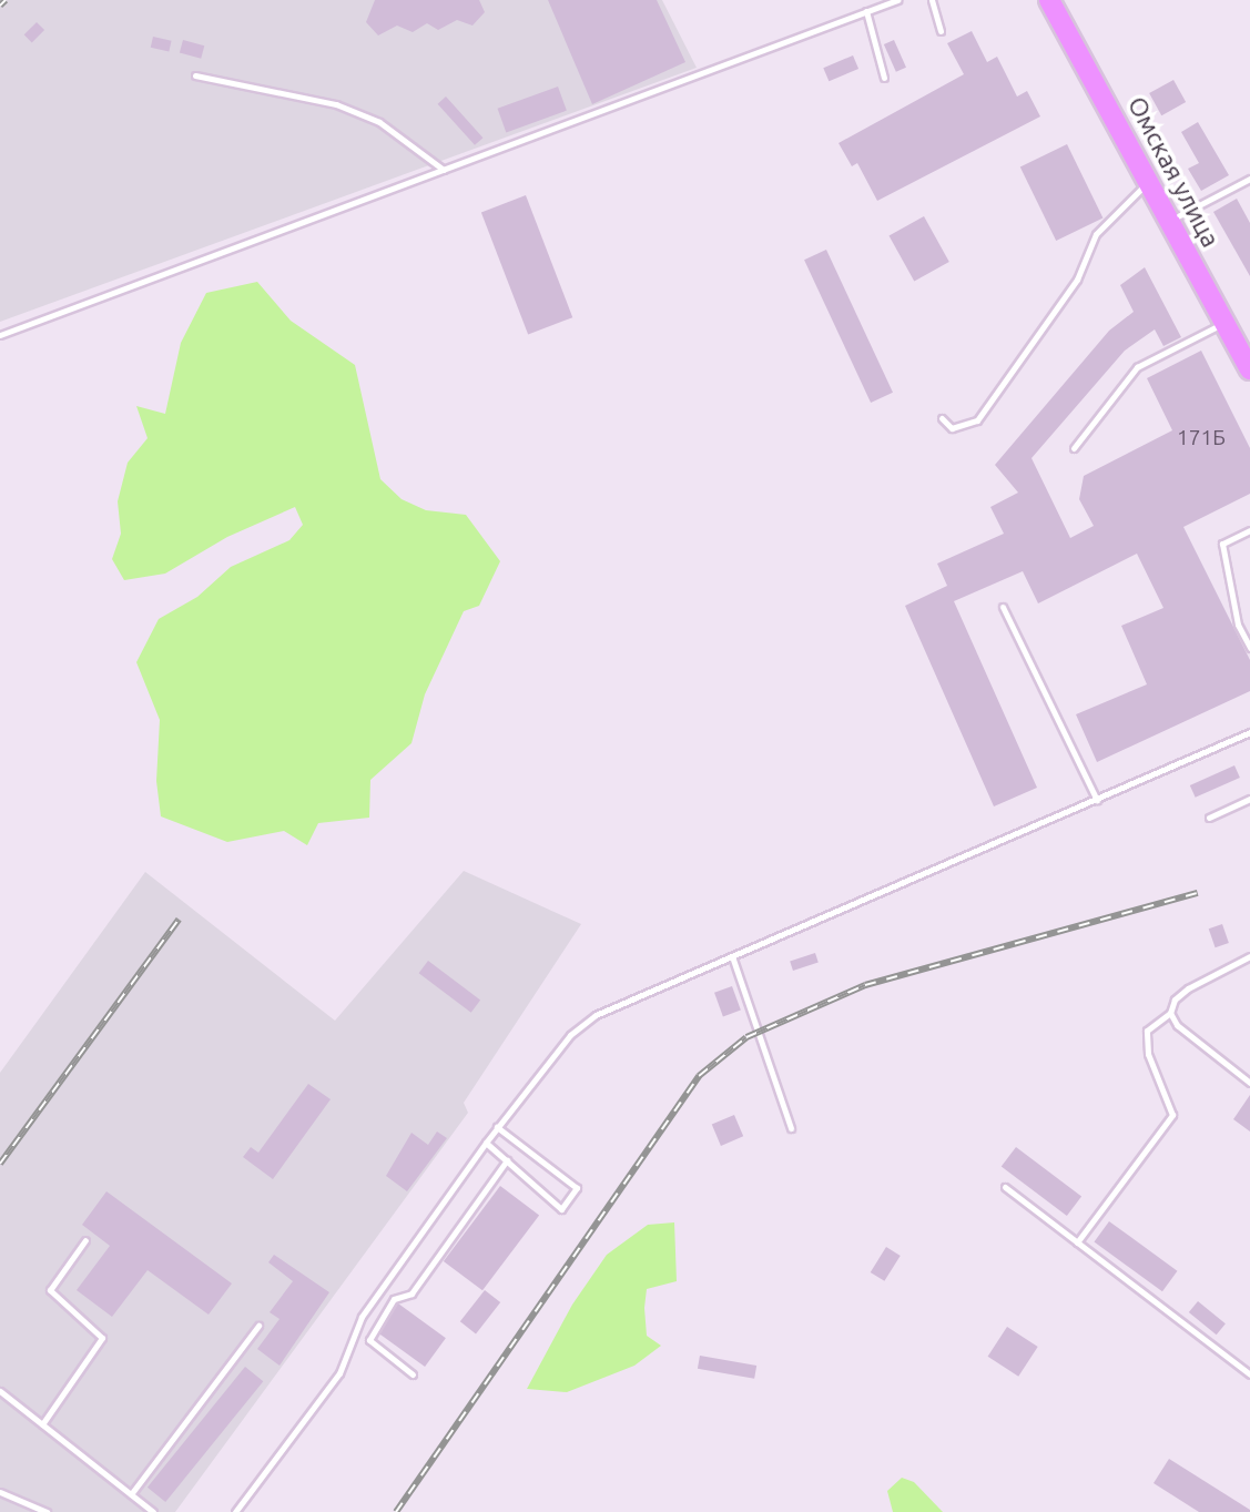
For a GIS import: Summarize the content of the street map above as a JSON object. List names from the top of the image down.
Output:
{
  "streets": {
    "main road": ["Омская улица"]
  },
  "house_numbers": ["171Б"]
}
